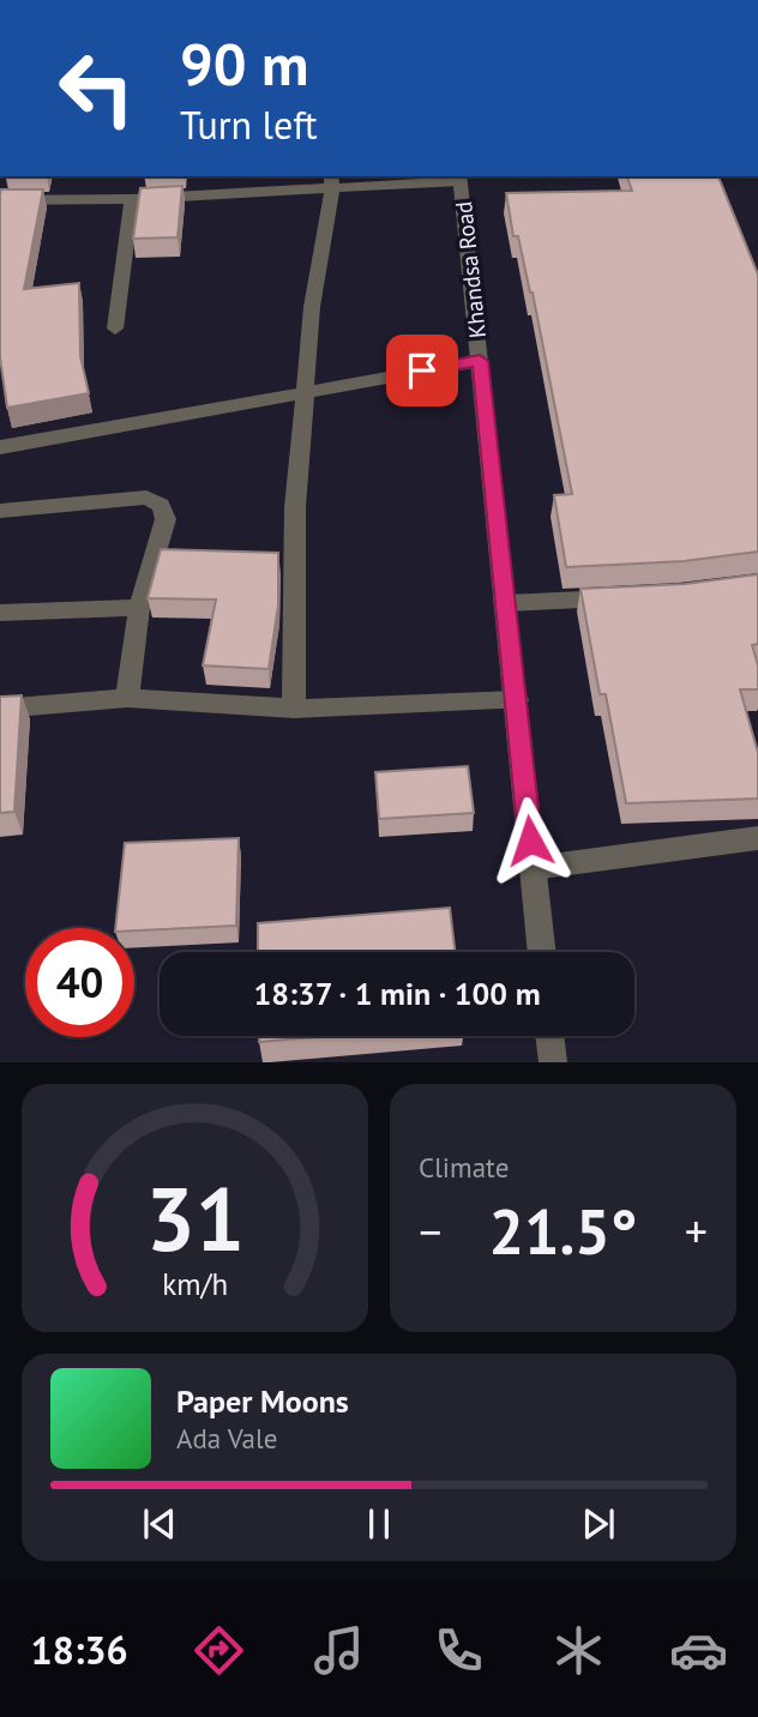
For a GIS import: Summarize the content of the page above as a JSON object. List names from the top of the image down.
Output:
{
  "streets": {
    "street": ["Khandsa Road"]
  },
  "page": {
    "turn": ["90 m", "Turn left"],
    "limit": "40",
    "trip": "18:37 · 1 min · 100 m",
    "tile": "Climate",
    "heat": ["−", "21.5°", "+"],
    "song": ["Paper Moons", "Ada Vale"],
    "tabs": "18:36",
    "gauge": ["31", "km/h"]
  }
}
